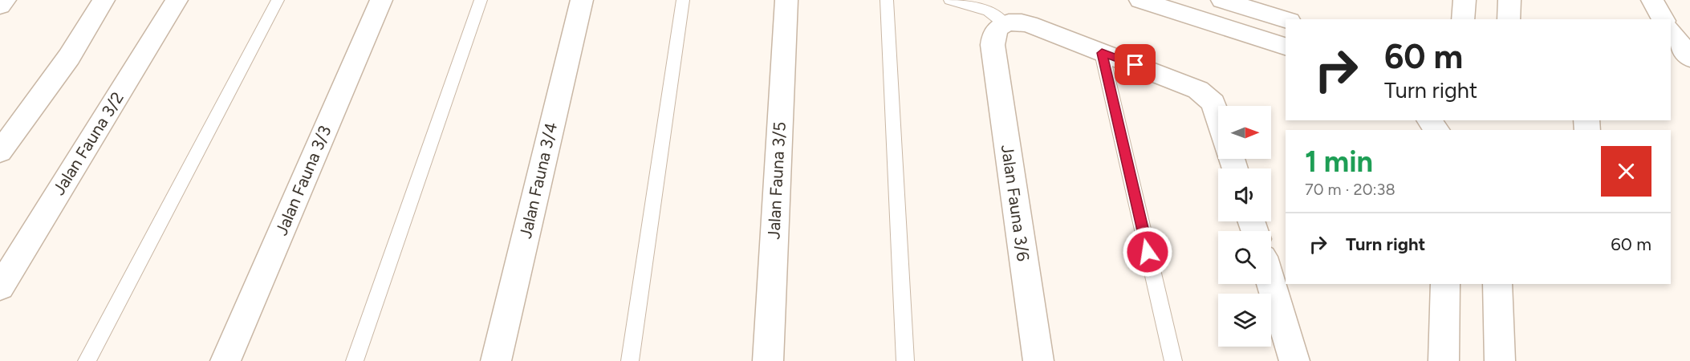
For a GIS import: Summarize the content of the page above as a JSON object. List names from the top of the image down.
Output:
{
  "streets": {
    "street": [
      "Jalan Fauna 3/2",
      "Jalan Fauna 3/3",
      "Jalan Fauna 3/4",
      "Jalan Fauna 3/5",
      "Jalan Fauna 3/6"
    ]
  },
  "north": "right",
  "page": {
    "turn": ["60 m", "Turn right"],
    "heading": ["1 min", "70 m · 20:38"],
    "list": [
      {
        "name": "Turn right",
        "value": "60 m"
      }
    ]
  }
}
